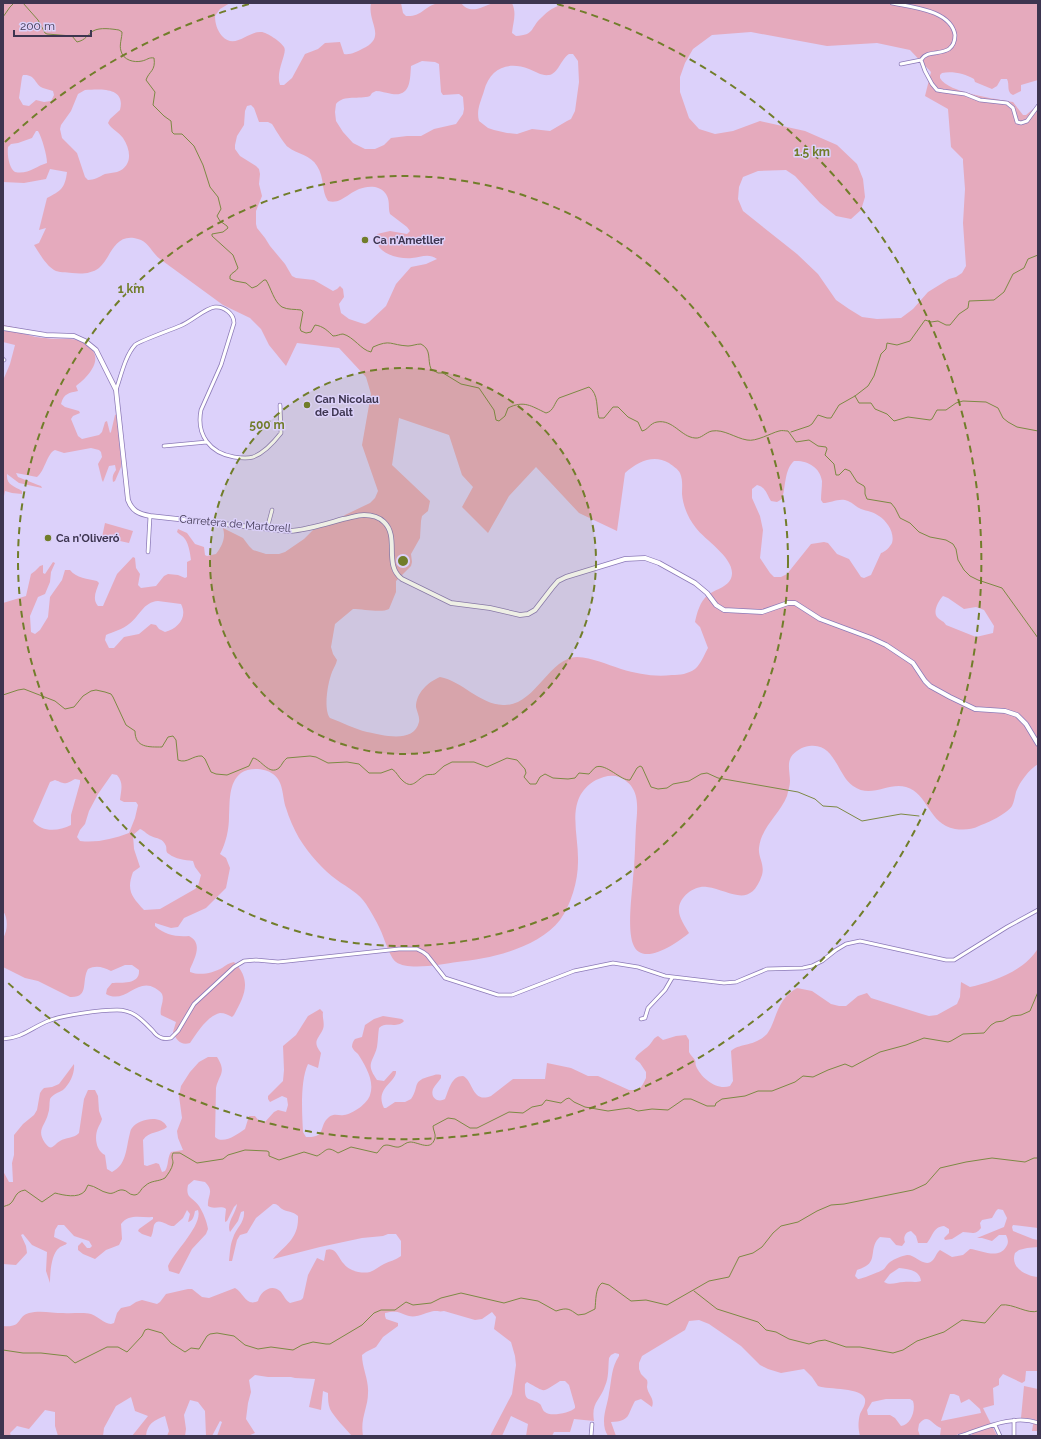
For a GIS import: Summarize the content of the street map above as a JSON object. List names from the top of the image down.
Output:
{
  "streets": {
    "main road": ["Carretera de Martorell"]
  },
  "places": ["Ca n'Ametller", "Can Nicolau de Dalt", "Ca n'Oliveró"],
  "scale_bar": "200 m",
  "rings": ["1.5 km", "1 km", "500 m"]
}
